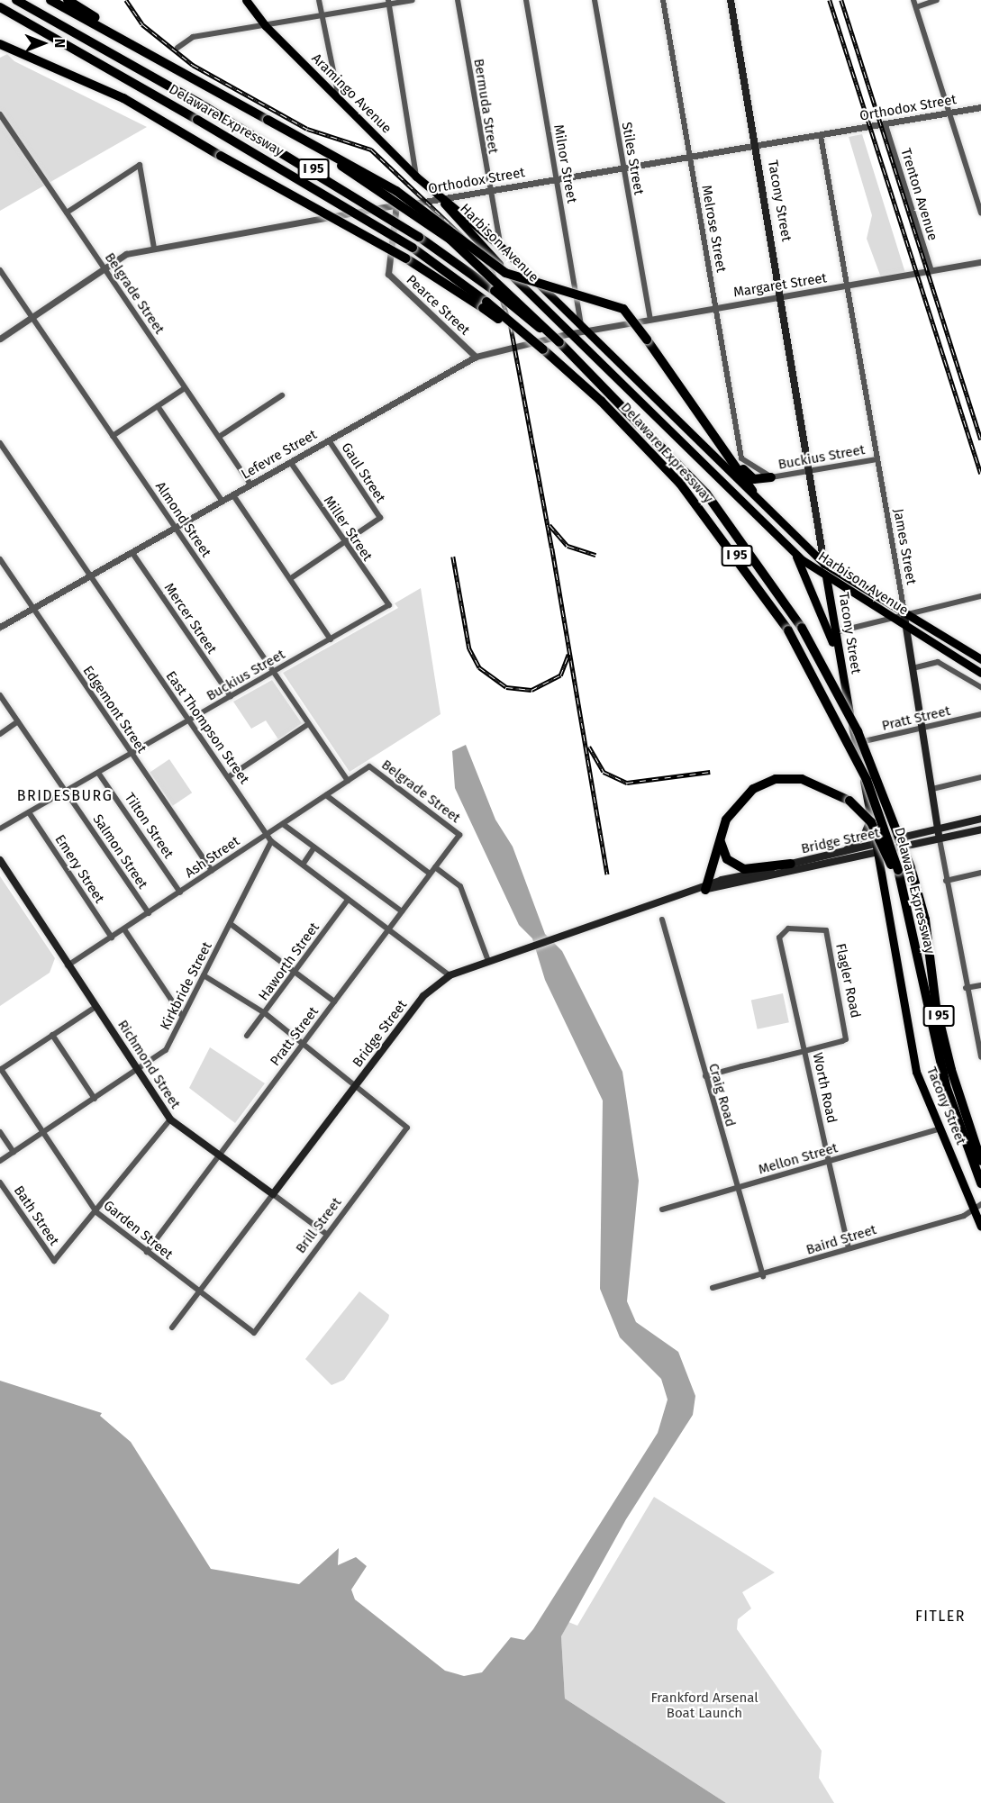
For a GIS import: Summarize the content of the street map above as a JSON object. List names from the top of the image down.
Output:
{
  "streets": {
    "highway": ["Delaware Expressway", "I 95"],
    "main road": [
      "Aramingo Avenue",
      "Tacony Street",
      "Harbison Avenue",
      "James Street",
      "Bridge Street",
      "Richmond Street"
    ],
    "street": [
      "Bermuda Street",
      "Orthodox Street",
      "Stiles Street",
      "Milnor Street",
      "Trenton Avenue",
      "Melrose Street",
      "Margaret Street",
      "Belgrade Street",
      "Pearce Street",
      "Lefevre Street",
      "Buckius Street",
      "Gaul Street",
      "Almond Street",
      "Miller Street",
      "Mercer Street",
      "Edgemont Street",
      "Pratt Street",
      "East Thompson Street",
      "Tilton Street",
      "Salmon Street",
      "Ash Street",
      "Emery Street",
      "Haworth Street",
      "Flagler Road",
      "Kirkbride Street",
      "Worth Road",
      "Craig Road",
      "Mellon Street",
      "Bath Street",
      "Brill Street",
      "Garden Street",
      "Baird Street"
    ]
  },
  "crossings": [
    ["Aramingo Avenue", "Orthodox Street"],
    ["Aramingo Avenue", "Harbison Avenue"],
    ["Bermuda Street", "Orthodox Street"],
    ["Bermuda Street", "Harbison Avenue"],
    ["Orthodox Street", "Stiles Street"],
    ["Orthodox Street", "Milnor Street"],
    ["Orthodox Street", "Trenton Avenue"],
    ["Orthodox Street", "Tacony Street"],
    ["Orthodox Street", "Melrose Street"],
    ["Orthodox Street", "Harbison Avenue"],
    ["Orthodox Street", "Belgrade Street"],
    ["Orthodox Street", "Pearce Street"],
    ["Orthodox Street", "Almond Street"],
    ["Orthodox Street", "James Street"],
    ["Stiles Street", "Margaret Street"],
    ["Milnor Street", "Harbison Avenue"],
    ["Milnor Street", "Margaret Street"],
    ["Milnor Street", "Lefevre Street"],
    ["Trenton Avenue", "Margaret Street"],
    ["Tacony Street", "Harbison Avenue"],
    ["Tacony Street", "Margaret Street"],
    ["Tacony Street", "Buckius Street"],
    ["Tacony Street", "Pratt Street"],
    ["Tacony Street", "Bridge Street"],
    ["Tacony Street", "Mellon Street"],
    ["Tacony Street", "Baird Street"],
    ["Melrose Street", "Margaret Street"],
    ["Melrose Street", "Buckius Street"],
    ["Harbison Avenue", "Margaret Street"],
    ["Harbison Avenue", "Lefevre Street"],
    ["Harbison Avenue", "James Street"],
    ["Margaret Street", "Lefevre Street"],
    ["Margaret Street", "James Street"],
    ["Belgrade Street", "Lefevre Street"],
    ["Belgrade Street", "Pratt Street"],
    ["Belgrade Street", "Ash Street"],
    ["Pearce Street", "Lefevre Street"],
    ["Lefevre Street", "Gaul Street"],
    ["Lefevre Street", "Almond Street"],
    ["Lefevre Street", "Miller Street"],
    ["Lefevre Street", "Mercer Street"],
    ["Lefevre Street", "Edgemont Street"],
    ["Lefevre Street", "East Thompson Street"],
    ["Buckius Street", "Almond Street"],
    ["Buckius Street", "Miller Street"],
    ["Buckius Street", "James Street"],
    ["Buckius Street", "Mercer Street"],
    ["Buckius Street", "Edgemont Street"],
    ["Buckius Street", "East Thompson Street"],
    ["Buckius Street", "Tilton Street"],
    ["Buckius Street", "Salmon Street"],
    ["Buckius Street", "Emery Street"],
    ["Gaul Street", "Miller Street"],
    ["Almond Street", "Ash Street"],
    ["James Street", "Pratt Street"],
    ["James Street", "Bridge Street"],
    ["Edgemont Street", "Ash Street"],
    ["Pratt Street", "East Thompson Street"],
    ["Pratt Street", "Richmond Street"],
    ["Pratt Street", "Garden Street"],
    ["East Thompson Street", "Bridge Street"],
    ["East Thompson Street", "Ash Street"],
    ["East Thompson Street", "Haworth Street"],
    ["East Thompson Street", "Kirkbride Street"],
    ["Tilton Street", "Ash Street"],
    ["Bridge Street", "Richmond Street"],
    ["Bridge Street", "Brill Street"],
    ["Bridge Street", "Garden Street"],
    ["Salmon Street", "Ash Street"],
    ["Ash Street", "Emery Street"],
    ["Ash Street", "Richmond Street"],
    ["Flagler Road", "Worth Road"],
    ["Kirkbride Street", "Richmond Street"],
    ["Kirkbride Street", "Garden Street"],
    ["Richmond Street", "Brill Street"],
    ["Worth Road", "Mellon Street"],
    ["Worth Road", "Baird Street"],
    ["Craig Road", "Mellon Street"],
    ["Craig Road", "Baird Street"],
    ["Bath Street", "Garden Street"],
    ["Brill Street", "Garden Street"]
  ],
  "districts": ["BRIDESBURG", "FITLER"],
  "parks": ["Frankford Arsenal Boat Launch"],
  "north": "right"
}
